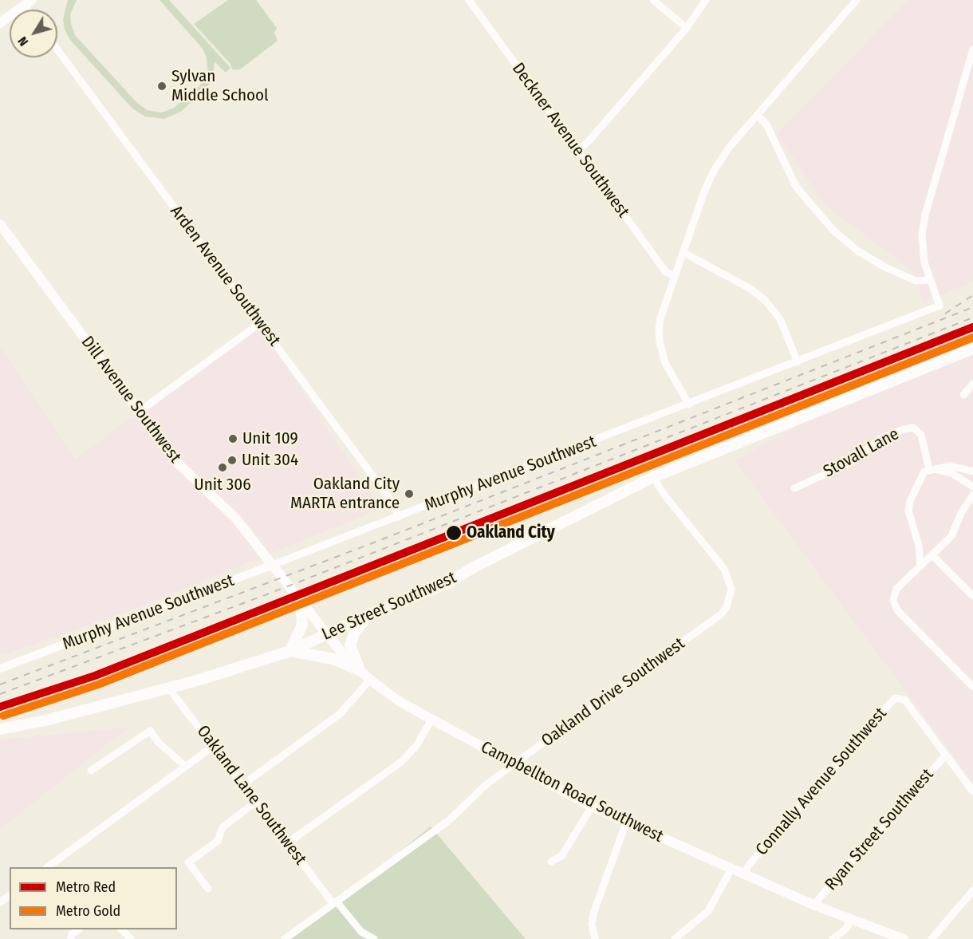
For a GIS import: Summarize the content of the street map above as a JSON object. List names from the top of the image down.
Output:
{
  "streets": {
    "main road": ["Dill Avenue Southwest", "Lee Street Southwest", "Campbellton Road Southwest"],
    "street": [
      "Deckner Avenue Southwest",
      "Arden Avenue Southwest",
      "Stovall Lane",
      "Murphy Avenue Southwest",
      "Oakland Drive Southwest",
      "Connally Avenue Southwest",
      "Oakland Lane Southwest",
      "Ryan Street Southwest"
    ]
  },
  "crossings": [
    ["Arden Avenue Southwest", "Murphy Avenue Southwest"],
    ["Dill Avenue Southwest", "Murphy Avenue Southwest"],
    ["Dill Avenue Southwest", "Campbellton Road Southwest"],
    ["Lee Street Southwest", "Oakland Drive Southwest"],
    ["Lee Street Southwest", "Campbellton Road Southwest"],
    ["Lee Street Southwest", "Oakland Lane Southwest"],
    ["Oakland Drive Southwest", "Campbellton Road Southwest"],
    ["Oakland Drive Southwest", "Oakland Lane Southwest"],
    ["Connally Avenue Southwest", "Campbellton Road Southwest"],
    ["Connally Avenue Southwest", "Ryan Street Southwest"],
    ["Campbellton Road Southwest", "Ryan Street Southwest"]
  ],
  "places": [
    "Sylvan Middle School",
    "Unit 109",
    "Unit 304",
    "Unit 306",
    "Oakland City MARTA entrance",
    "Oakland City"
  ],
  "lines": ["metro line Red", "metro line Gold"],
  "legend": ["Metro Red", "Metro Gold"],
  "north": "bottom left"
}
